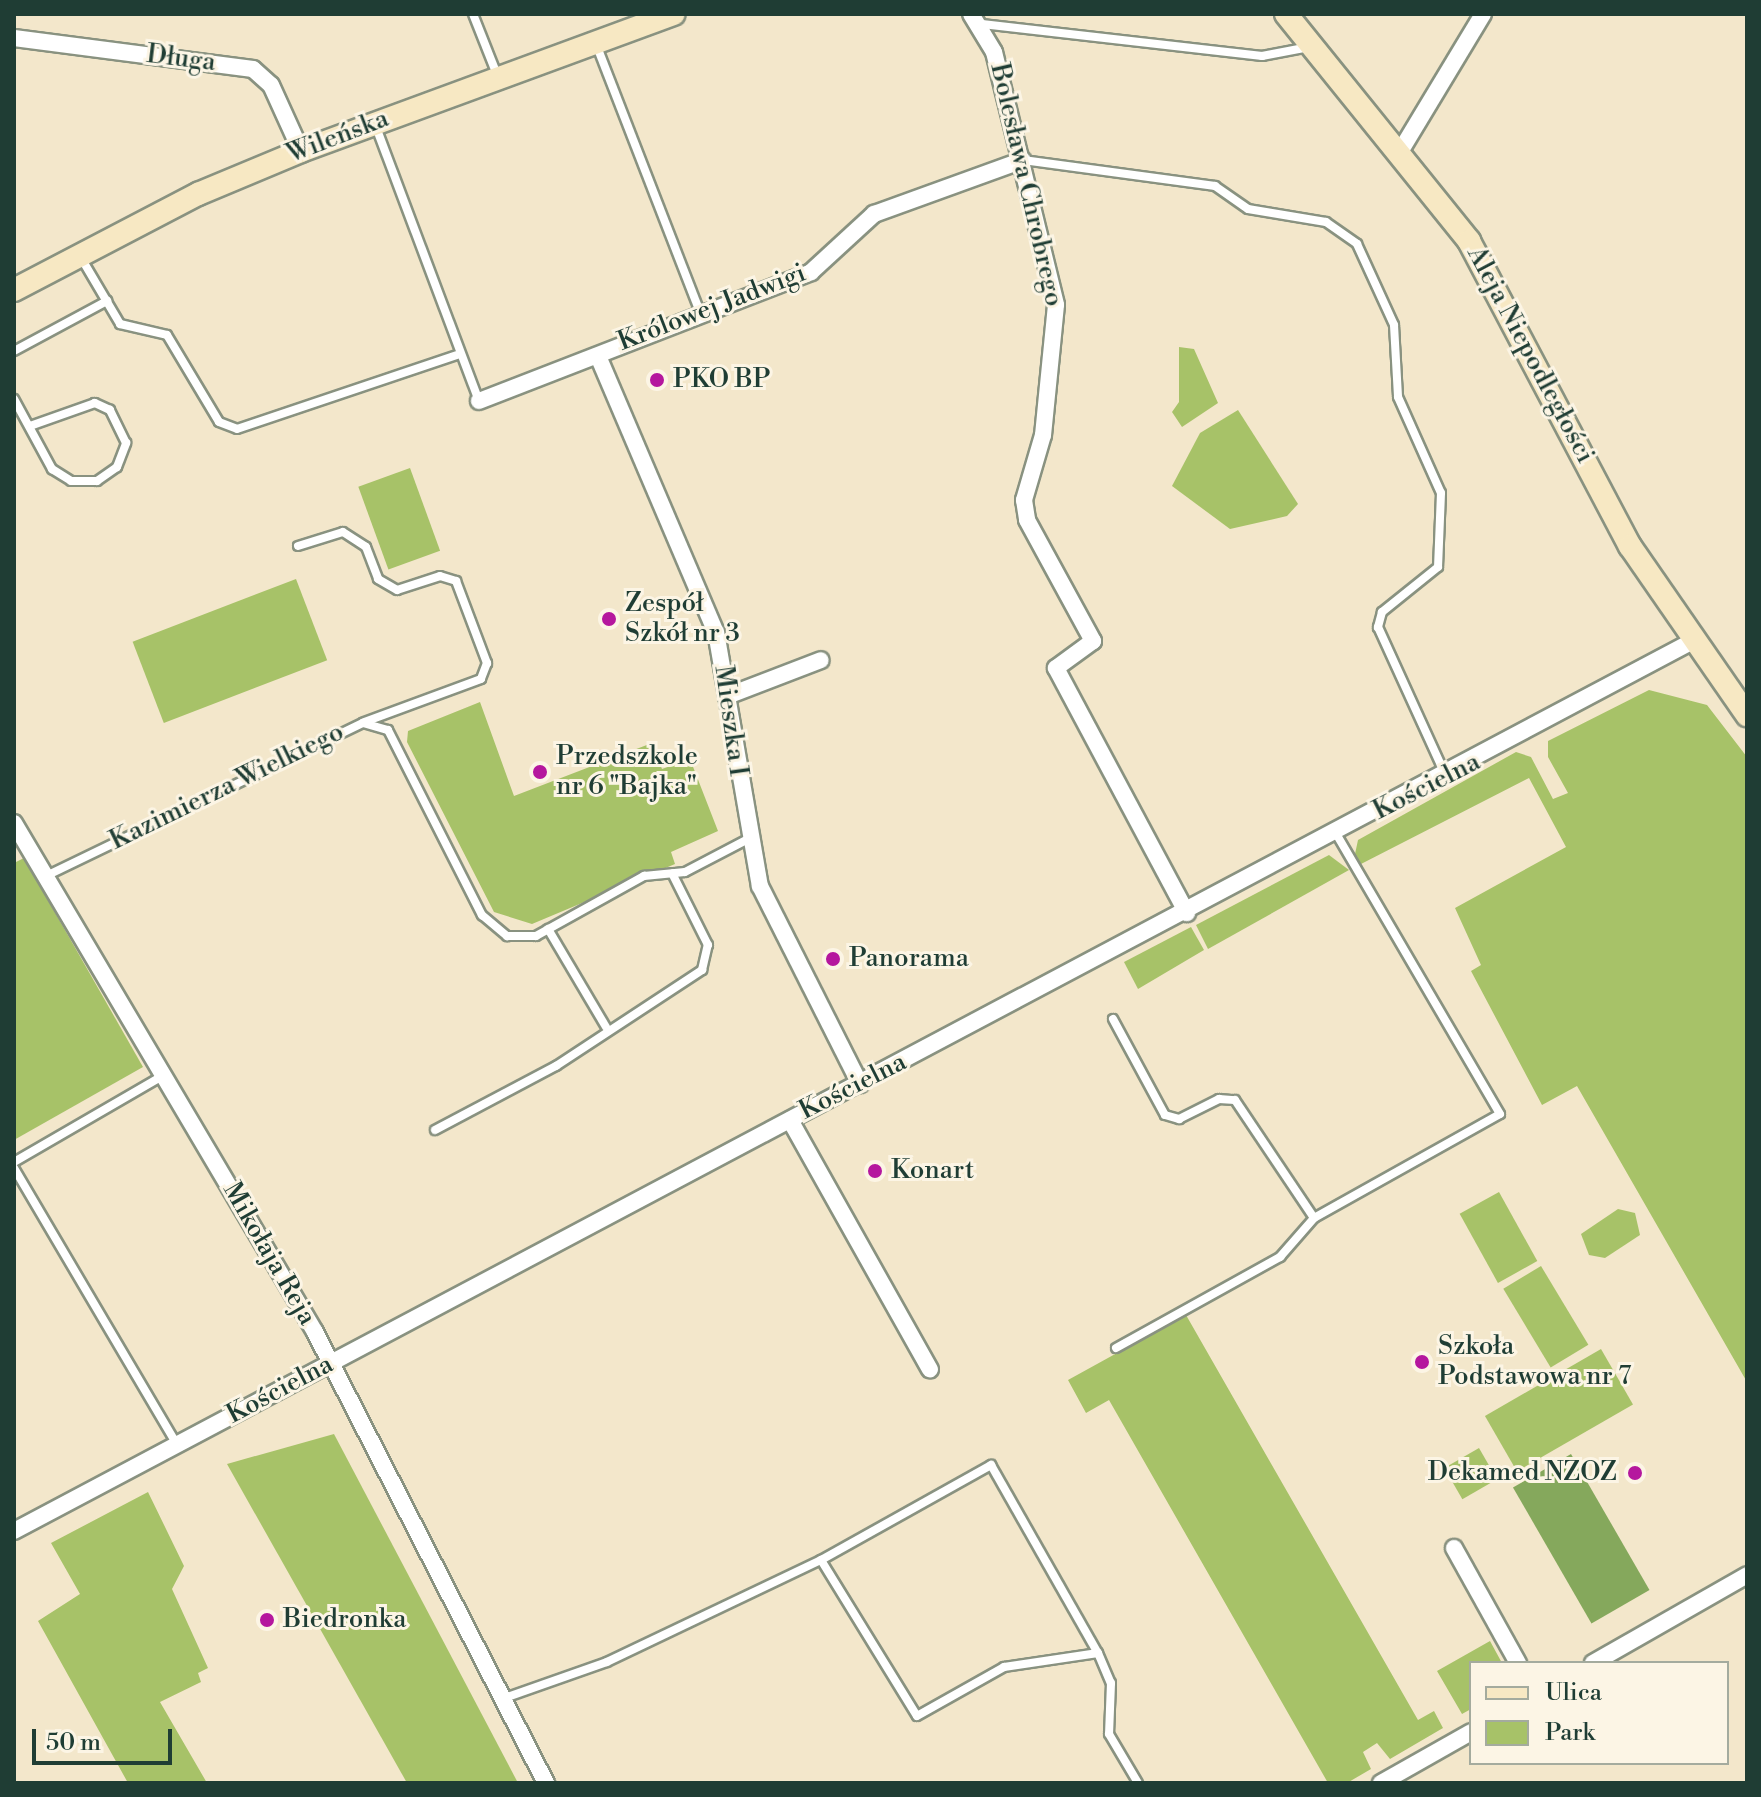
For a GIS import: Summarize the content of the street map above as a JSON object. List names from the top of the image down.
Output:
{
  "streets": {
    "main road": ["Wileńska", "Aleja Niepodległości"],
    "street": [
      "Długa",
      "Bolesława Chrobrego",
      "Królowej Jadwigi",
      "Mieszka I",
      "Kościelna",
      "Mikołaja Reja"
    ],
    "lane": ["Kazimierza Wielkiego"]
  },
  "crossings": [
    ["Długa", "Wileńska"],
    ["Bolesława Chrobrego", "Królowej Jadwigi"],
    ["Bolesława Chrobrego", "Kościelna"],
    ["Królowej Jadwigi", "Mieszka I"],
    ["Aleja Niepodległości", "Kościelna"],
    ["Mieszka I", "Kazimierza Wielkiego"],
    ["Mieszka I", "Kościelna"],
    ["Kazimierza Wielkiego", "Mikołaja Reja"],
    ["Kościelna", "Mikołaja Reja"]
  ],
  "places": [
    "PKO BP",
    "Zespół Szkół nr 3",
    "Przedszkole nr 6 \"Bajka\"",
    "Panorama",
    "Konart",
    "Szkoła Podstawowa nr 7",
    "Dekamed NZOZ",
    "Biedronka"
  ],
  "legend": ["Ulica", "Park"],
  "scale_bar": "50 m"
}
